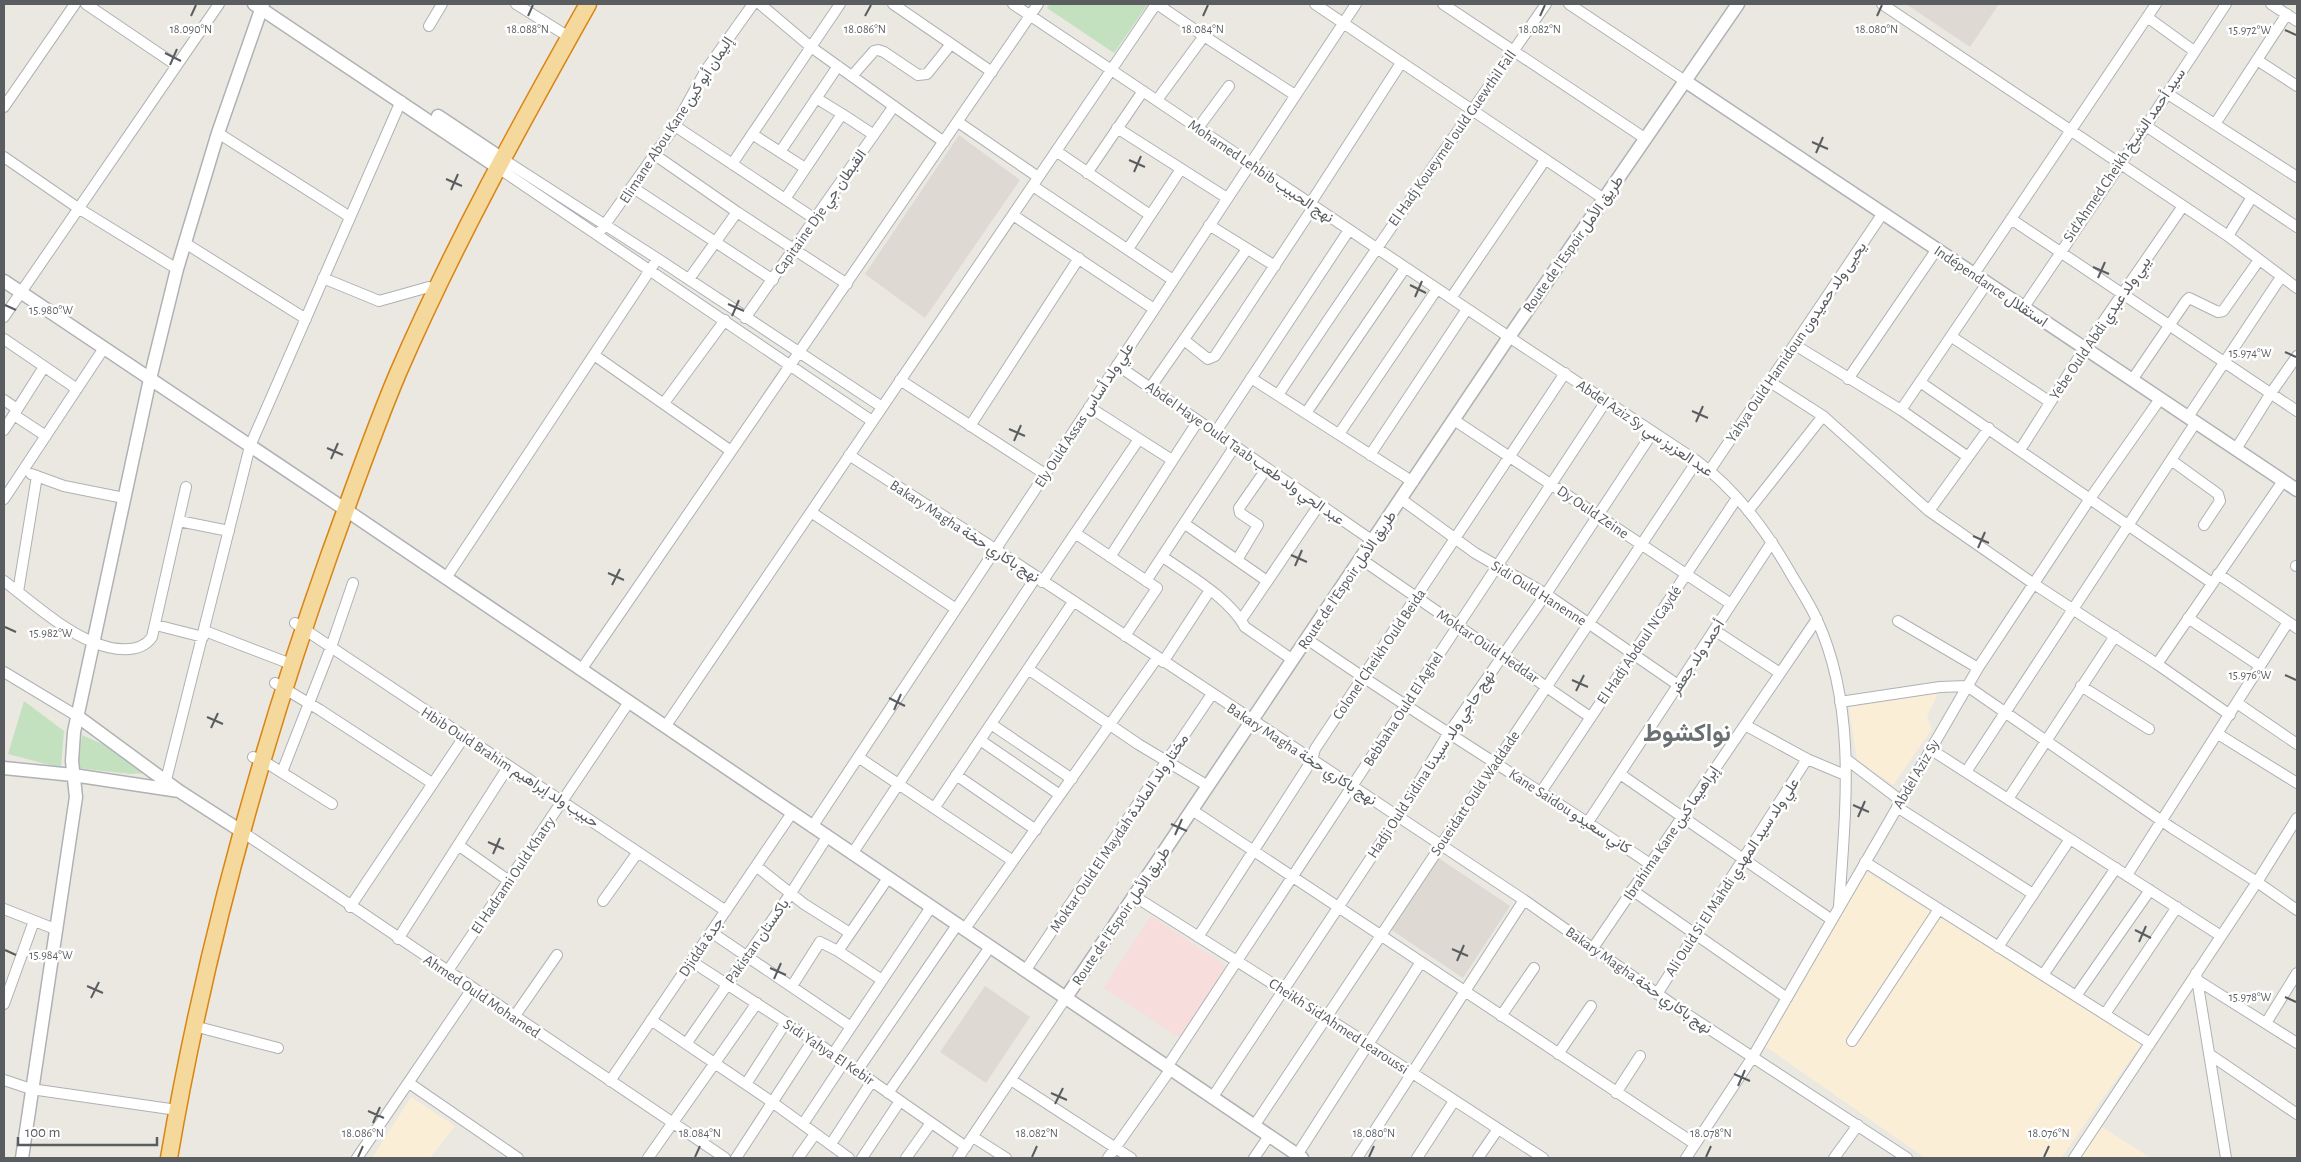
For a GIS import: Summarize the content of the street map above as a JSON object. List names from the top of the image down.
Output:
{
  "streets": {
    "street": [
      "Elimane Abou Kane إليمان أبو كين",
      "El Hadj Koueymel ould Guewthil Fall",
      "Sid'Ahmed Cheikh سيد أحمد الشيخ",
      "Mohamed Lehbib نهج الحبيب",
      "Capitaine Dje القبطان جي",
      "Route de l’Espoir طريق الأمل",
      "Indépendance استقلال",
      "Yebe Ould Abdi يبي ولد عبدي",
      "Yahya Ould Hamidoun يحيى ولد حميدون",
      "Ely Ould Assas علي ولد أساس",
      "Abdel Aziz Sy عبد العزيز سي",
      "Abdel Haye Ould Taab عبد الحي ولد طعب",
      "Dy Ould Zeine",
      "Bakary Magha نهج باكاري حخة",
      "Sidi Ould Hanenne",
      "El Hadj Abdoul N'Gaydé",
      "Moktar Ould Heddar",
      "Colonel Cheikh Ould Beida",
      "أحمد ولد جعفر",
      "Bebbaha Ould El Aghel",
      "Hadji Ould Sidina نهج حاجي ولد سيدنا",
      "Hbib Ould Brahim حبيب ولد إبراهيم",
      "Abdel Aziz Sy",
      "Soueidatt Ould Waddade",
      "Kane Saidou كاني سعيدو",
      "Moktar Ould El Maydah مختار ولد المائدة",
      "Ibrahima Kane إبراهيما كين",
      "El Hadrami Ould Khatry",
      "Ali Ould Si El Mahdi علي ولد سيد المهدي",
      "Pakistan باكستان",
      "Djidda جدة",
      "Ahmed Ould Mohamed",
      "Cheikh Sid'Ahmed Learoussi",
      "Sidi Yahya El Kebir"
    ]
  },
  "crossings": [
    ["El Hadj Koueymel ould Guewthil Fall", "Mohamed Lehbib نهج الحبيب"],
    ["Sid'Ahmed Cheikh سيد أحمد الشيخ", "Indépendance استقلال"],
    ["Mohamed Lehbib نهج الحبيب", "Route de l’Espoir طريق الأمل"],
    ["Mohamed Lehbib نهج الحبيب", "Ely Ould Assas علي ولد أساس"],
    ["Mohamed Lehbib نهج الحبيب", "Abdel Aziz Sy عبد العزيز سي"],
    ["Route de l’Espoir طريق الأمل", "Indépendance استقلال"],
    ["Route de l’Espoir طريق الأمل", "Abdel Aziz Sy عبد العزيز سي"],
    ["Route de l’Espoir طريق الأمل", "Abdel Haye Ould Taab عبد الحي ولد طعب"],
    ["Route de l’Espoir طريق الأمل", "Dy Ould Zeine"],
    ["Route de l’Espoir طريق الأمل", "Bakary Magha نهج باكاري حخة"],
    ["Route de l’Espoir طريق الأمل", "Sidi Ould Hanenne"],
    ["Route de l’Espoir طريق الأمل", "Moktar Ould Heddar"],
    ["Route de l’Espoir طريق الأمل", "Kane Saidou كاني سعيدو"],
    ["Route de l’Espoir طريق الأمل", "Cheikh Sid'Ahmed Learoussi"],
    ["Route de l’Espoir طريق الأمل", "Sidi Yahya El Kebir"],
    ["Indépendance استقلال", "Yebe Ould Abdi يبي ولد عبدي"],
    ["Indépendance استقلال", "Yahya Ould Hamidoun يحيى ولد حميدون"],
    ["Indépendance استقلال", "Abdel Aziz Sy"],
    ["Yahya Ould Hamidoun يحيى ولد حميدون", "Abdel Aziz Sy عبد العزيز سي"],
    ["Ely Ould Assas علي ولد أساس", "Abdel Haye Ould Taab عبد الحي ولد طعب"],
    ["Ely Ould Assas علي ولد أساس", "Bakary Magha نهج باكاري حخة"],
    ["Abdel Aziz Sy عبد العزيز سي", "El Hadj Abdoul N'Gaydé"],
    ["Abdel Aziz Sy عبد العزيز سي", "Colonel Cheikh Ould Beida"],
    ["Abdel Aziz Sy عبد العزيز سي", "أحمد ولد جعفر"],
    ["Abdel Aziz Sy عبد العزيز سي", "Bebbaha Ould El Aghel"],
    ["Abdel Aziz Sy عبد العزيز سي", "Hadji Ould Sidina نهج حاجي ولد سيدنا"],
    ["Abdel Aziz Sy عبد العزيز سي", "Abdel Aziz Sy"],
    ["Abdel Aziz Sy عبد العزيز سي", "Soueidatt Ould Waddade"],
    ["Abdel Aziz Sy عبد العزيز سي", "Ibrahima Kane إبراهيما كين"],
    ["Dy Ould Zeine", "El Hadj Abdoul N'Gaydé"],
    ["Dy Ould Zeine", "Colonel Cheikh Ould Beida"],
    ["Dy Ould Zeine", "أحمد ولد جعفر"],
    ["Dy Ould Zeine", "Bebbaha Ould El Aghel"],
    ["Dy Ould Zeine", "Hadji Ould Sidina نهج حاجي ولد سيدنا"],
    ["Dy Ould Zeine", "Soueidatt Ould Waddade"],
    ["Bakary Magha نهج باكاري حخة", "Colonel Cheikh Ould Beida"],
    ["Bakary Magha نهج باكاري حخة", "Bebbaha Ould El Aghel"],
    ["Bakary Magha نهج باكاري حخة", "Hadji Ould Sidina نهج حاجي ولد سيدنا"],
    ["Bakary Magha نهج باكاري حخة", "Abdel Aziz Sy"],
    ["Bakary Magha نهج باكاري حخة", "Soueidatt Ould Waddade"],
    ["Bakary Magha نهج باكاري حخة", "Moktar Ould El Maydah مختار ولد المائدة"],
    ["Bakary Magha نهج باكاري حخة", "Ibrahima Kane إبراهيما كين"],
    ["Bakary Magha نهج باكاري حخة", "Ali Ould Si El Mahdi علي ولد سيد المهدي"],
    ["Sidi Ould Hanenne", "El Hadj Abdoul N'Gaydé"],
    ["Sidi Ould Hanenne", "Colonel Cheikh Ould Beida"],
    ["Sidi Ould Hanenne", "أحمد ولد جعفر"],
    ["Sidi Ould Hanenne", "Bebbaha Ould El Aghel"],
    ["Sidi Ould Hanenne", "Hadji Ould Sidina نهج حاجي ولد سيدنا"],
    ["Sidi Ould Hanenne", "Soueidatt Ould Waddade"],
    ["El Hadj Abdoul N'Gaydé", "Moktar Ould Heddar"],
    ["El Hadj Abdoul N'Gaydé", "Kane Saidou كاني سعيدو"],
    ["Moktar Ould Heddar", "Colonel Cheikh Ould Beida"],
    ["Moktar Ould Heddar", "Bebbaha Ould El Aghel"],
    ["Moktar Ould Heddar", "Hadji Ould Sidina نهج حاجي ولد سيدنا"],
    ["Moktar Ould Heddar", "Soueidatt Ould Waddade"],
    ["Colonel Cheikh Ould Beida", "Kane Saidou كاني سعيدو"],
    ["Colonel Cheikh Ould Beida", "Cheikh Sid'Ahmed Learoussi"],
    ["أحمد ولد جعفر", "Kane Saidou كاني سعيدو"],
    ["Bebbaha Ould El Aghel", "Kane Saidou كاني سعيدو"],
    ["Bebbaha Ould El Aghel", "Cheikh Sid'Ahmed Learoussi"],
    ["Hadji Ould Sidina نهج حاجي ولد سيدنا", "Kane Saidou كاني سعيدو"],
    ["Hadji Ould Sidina نهج حاجي ولد سيدنا", "Cheikh Sid'Ahmed Learoussi"],
    ["Hbib Ould Brahim حبيب ولد إبراهيم", "El Hadrami Ould Khatry"],
    ["Hbib Ould Brahim حبيب ولد إبراهيم", "Djidda جدة"],
    ["Soueidatt Ould Waddade", "Kane Saidou كاني سعيدو"],
    ["Soueidatt Ould Waddade", "Cheikh Sid'Ahmed Learoussi"],
    ["Kane Saidou كاني سعيدو", "Ibrahima Kane إبراهيما كين"],
    ["El Hadrami Ould Khatry", "Ahmed Ould Mohamed"],
    ["Pakistan باكستان", "Sidi Yahya El Kebir"],
    ["Djidda جدة", "Ahmed Ould Mohamed"],
    ["Djidda جدة", "Sidi Yahya El Kebir"]
  ],
  "districts": ["نواكشوط"],
  "scale_bar": "100 m",
  "coordinates": [
    "18.090°N",
    "18.088°N",
    "18.086°N",
    "18.084°N",
    "18.082°N",
    "18.080°N",
    "15.972°W",
    "15.980°W",
    "15.974°W",
    "15.982°W",
    "15.976°W",
    "15.984°W",
    "15.978°W",
    "18.078°N",
    "18.076°N"
  ]
}
